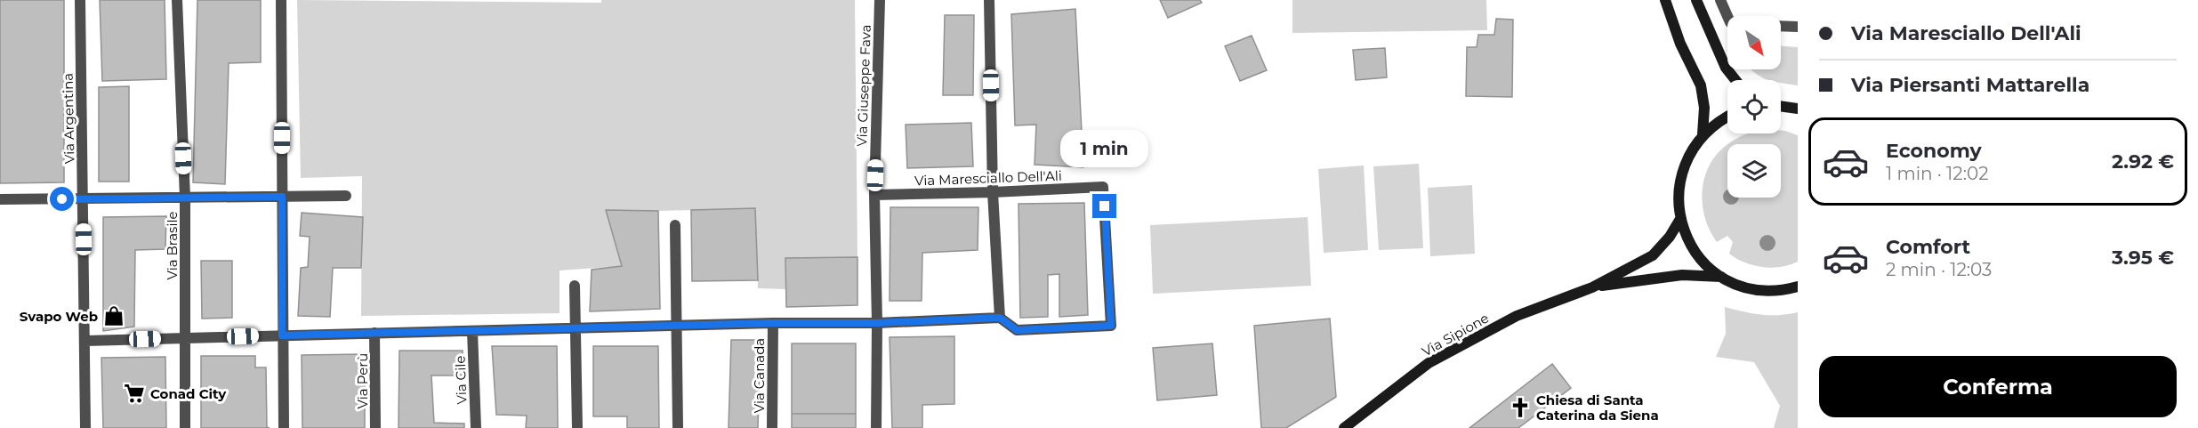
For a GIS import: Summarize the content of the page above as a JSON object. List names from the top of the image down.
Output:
{
  "streets": {
    "street": [
      "Via Giuseppe Fava",
      "Via Argentina",
      "Via Maresciallo Dell'Ali",
      "Via Brasile",
      "Via Sipione",
      "Via Canada",
      "Via Cile",
      "Via Perù"
    ]
  },
  "crossings": [
    ["Via Giuseppe Fava", "Via Maresciallo Dell'Ali"]
  ],
  "places": {
    "shop": ["Svapo Web"],
    "supermarket": ["Conad City"],
    "church": ["Chiesa di Santa Caterina da Siena"]
  },
  "north": "bottom right",
  "page": {
    "banner": ["Via Maresciallo Dell'Ali", "Via Piersanti Mattarella"],
    "list": [
      {
        "name": "Economy",
        "note": "1 min · 12:02",
        "value": "2.92 €"
      },
      {
        "name": "Comfort",
        "note": "2 min · 12:03",
        "value": "3.95 €"
      }
    ],
    "bubble": "1 min",
    "buttons": "Conferma"
  }
}
